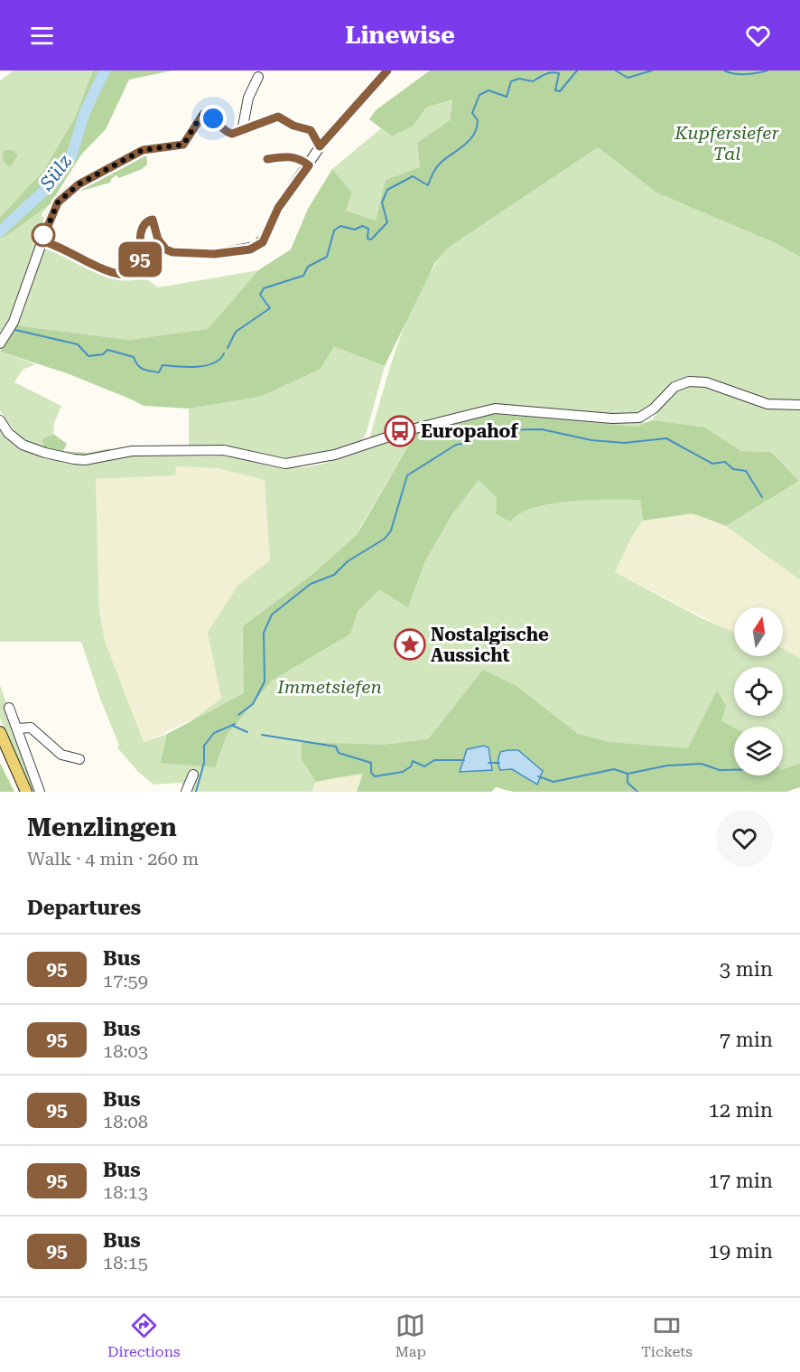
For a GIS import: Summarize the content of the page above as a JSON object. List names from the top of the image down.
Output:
{
  "water": ["Sülz"],
  "parks": ["Kupfersiefer Tal", "Immetsiefen"],
  "places": {
    "bus stop": ["Europahof"],
    "place": ["Nostalgische Aussicht"]
  },
  "lines": ["bus line 95"],
  "north": "top",
  "page": {
    "header": "Linewise",
    "on_map": "95",
    "heading": [
      ["Menzlingen", "Walk · 4 min · 260 m"],
      "Departures"
    ],
    "list": [
      {
        "mark": "95",
        "name": "Bus",
        "note": "17:59",
        "value": "3 min"
      },
      {
        "mark": "95",
        "name": "Bus",
        "note": "18:03",
        "value": "7 min"
      },
      {
        "mark": "95",
        "name": "Bus",
        "note": "18:08",
        "value": "12 min"
      },
      {
        "mark": "95",
        "name": "Bus",
        "note": "18:13",
        "value": "17 min"
      },
      {
        "mark": "95",
        "name": "Bus",
        "note": "18:15",
        "value": "19 min"
      }
    ],
    "tabs": ["Directions", "Map", "Tickets"]
  }
}
